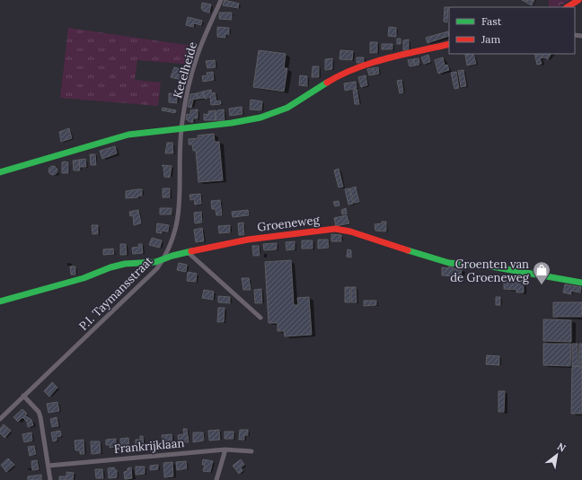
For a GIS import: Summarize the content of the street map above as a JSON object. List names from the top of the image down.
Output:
{
  "streets": {
    "street": [
      "Ketelheide",
      "Groeneweg",
      "P.I. Taymansstraat",
      "Frankrijklaan"
    ]
  },
  "crossings": [
    ["Ketelheide", "P.I. Taymansstraat"],
    ["Groeneweg", "P.I. Taymansstraat"]
  ],
  "places": {
    "shop": ["Groenten van de Groeneweg"]
  },
  "legend": ["Fast", "Jam"],
  "north": "top right"
}
